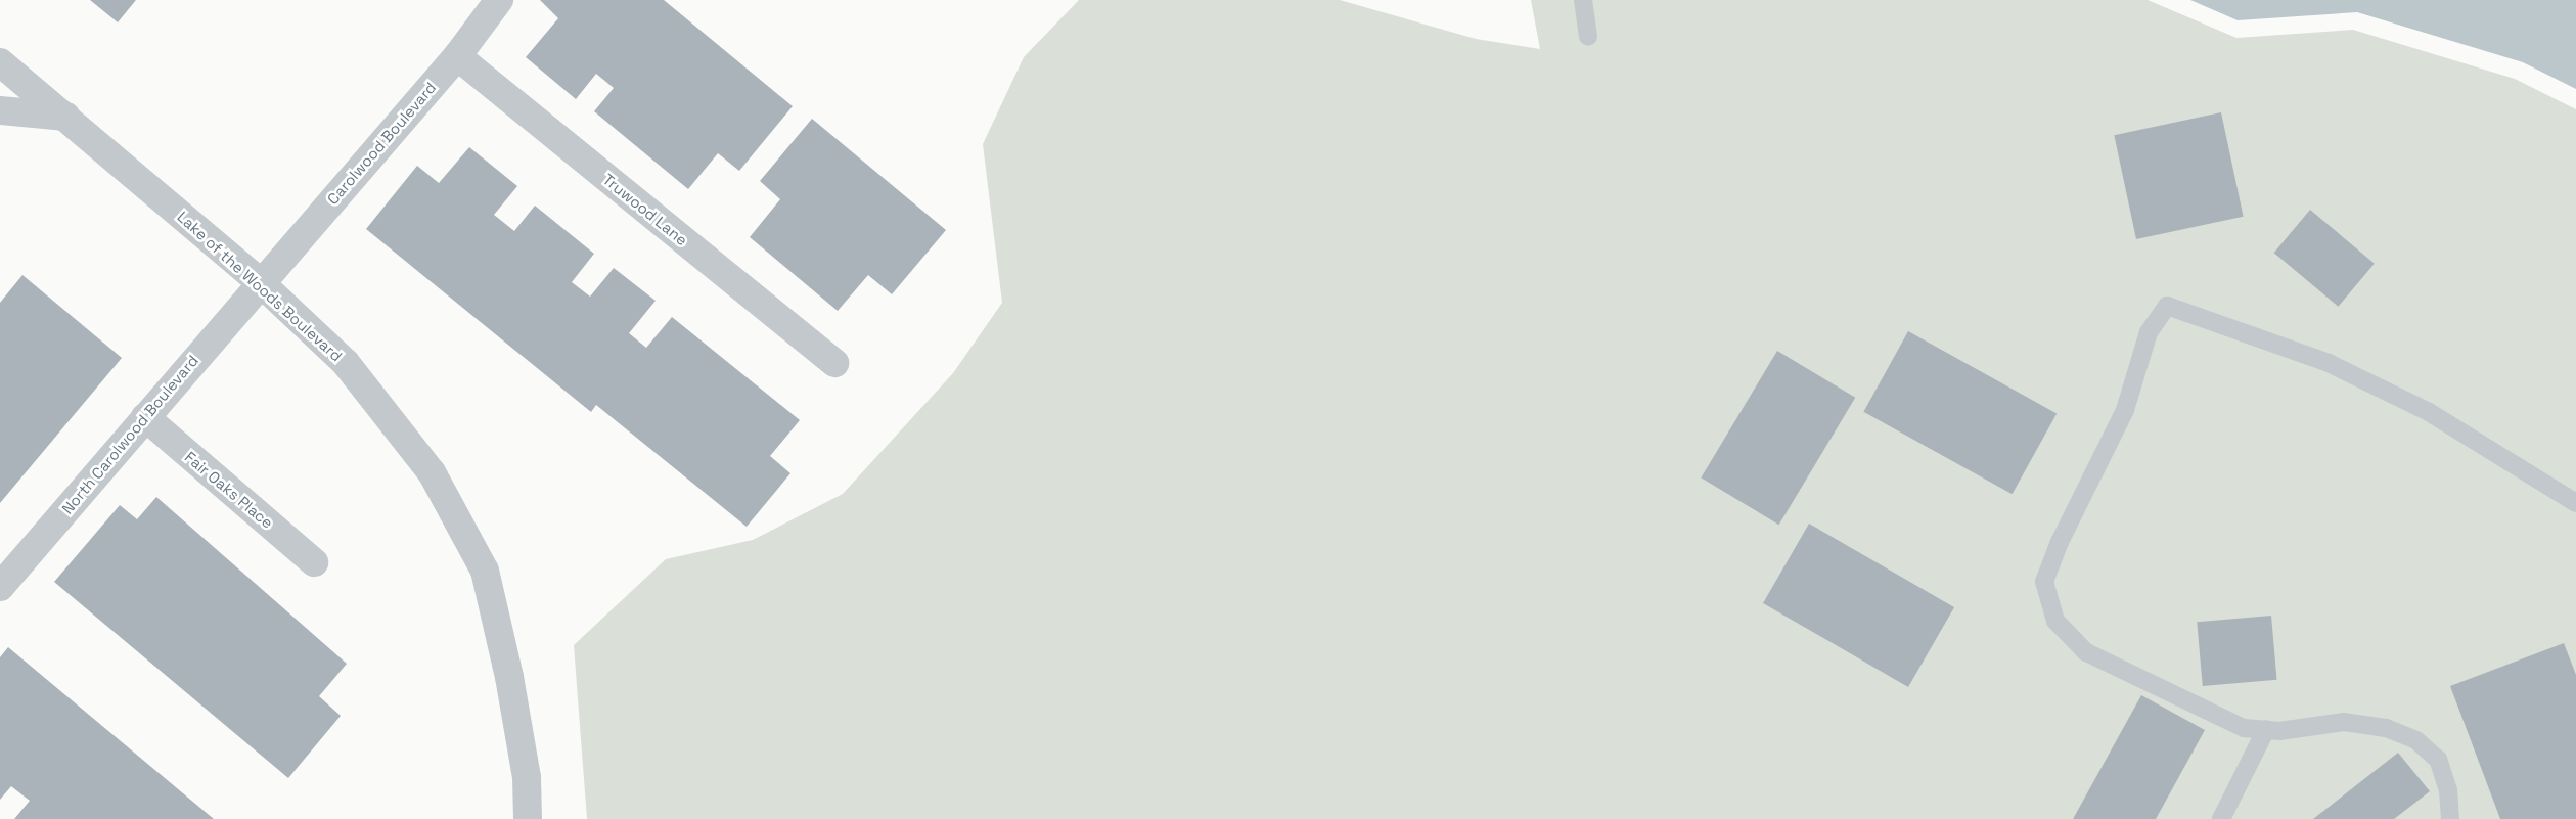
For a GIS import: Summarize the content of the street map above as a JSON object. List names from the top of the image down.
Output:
{
  "streets": {
    "street": [
      "Carolwood Boulevard",
      "Truwood Lane",
      "Lake of the Woods Boulevard",
      "North Carolwood Boulevard",
      "Fair Oaks Place"
    ]
  },
  "crossings": [
    ["Carolwood Boulevard", "Truwood Lane"],
    ["Carolwood Boulevard", "Lake of the Woods Boulevard"],
    ["Carolwood Boulevard", "North Carolwood Boulevard"],
    ["Lake of the Woods Boulevard", "North Carolwood Boulevard"],
    ["North Carolwood Boulevard", "Fair Oaks Place"]
  ]
}
